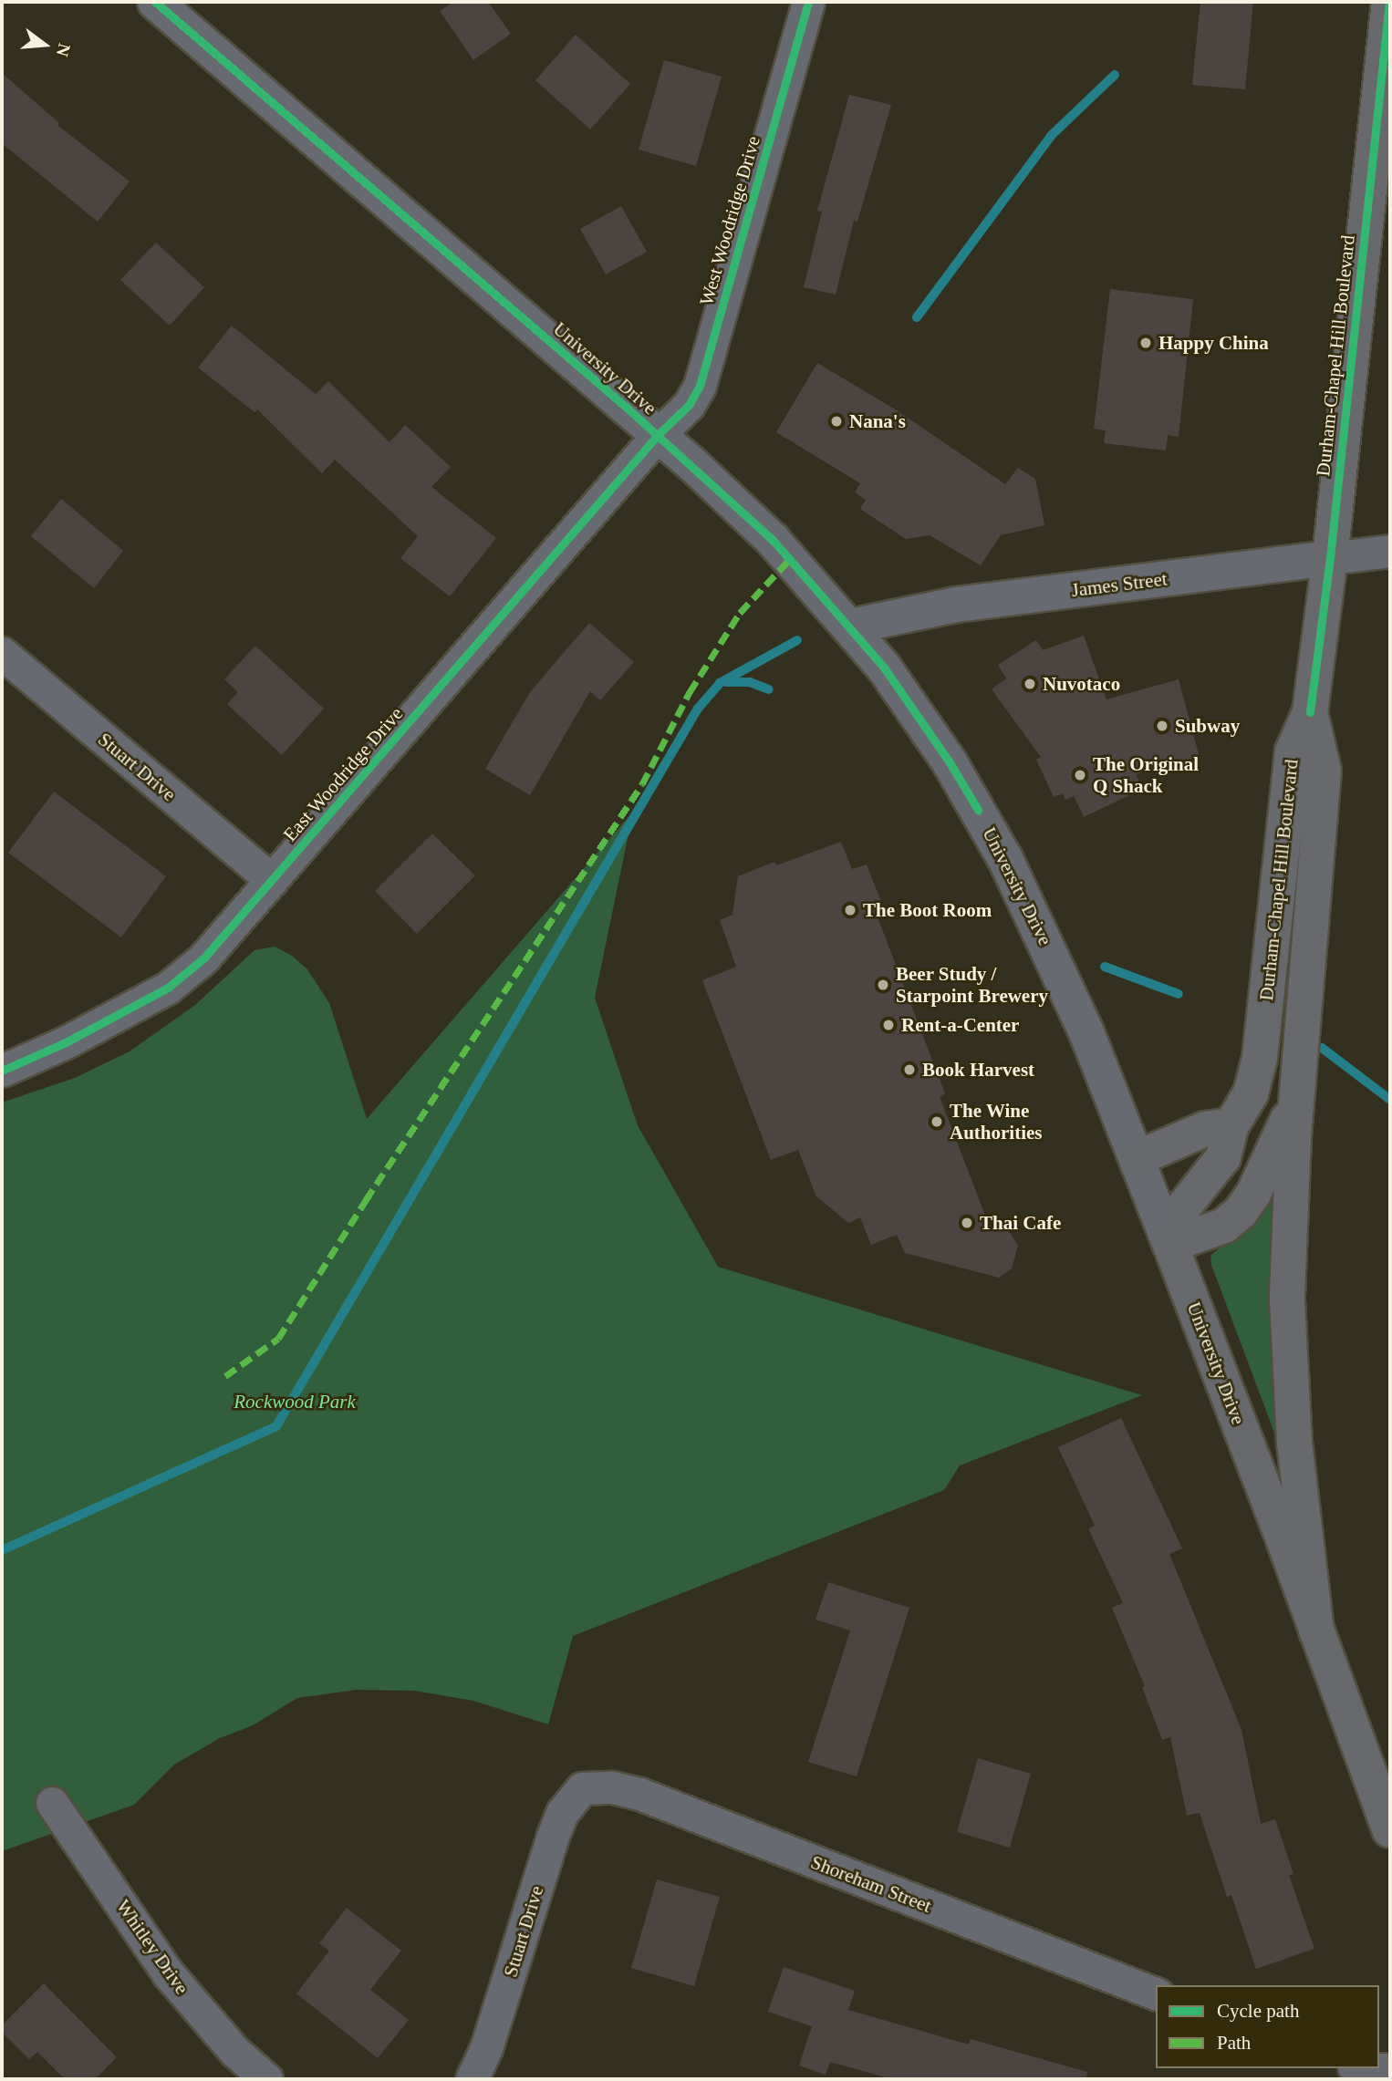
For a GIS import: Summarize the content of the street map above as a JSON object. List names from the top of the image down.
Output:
{
  "streets": {
    "main road": ["Durham-Chapel Hill Boulevard", "University Drive"],
    "street": [
      "West Woodridge Drive",
      "James Street",
      "Stuart Drive",
      "East Woodridge Drive",
      "Shoreham Street",
      "Whitley Drive"
    ]
  },
  "crossings": [
    ["West Woodridge Drive", "University Drive"],
    ["West Woodridge Drive", "East Woodridge Drive"],
    ["Durham-Chapel Hill Boulevard", "University Drive"],
    ["Durham-Chapel Hill Boulevard", "James Street"],
    ["University Drive", "James Street"],
    ["University Drive", "East Woodridge Drive"],
    ["Stuart Drive", "East Woodridge Drive"],
    ["Stuart Drive", "Shoreham Street"]
  ],
  "parks": ["Rockwood Park"],
  "places": [
    "Happy China",
    "Nana's",
    "Nuvotaco",
    "Subway",
    "The Original Q Shack",
    "The Boot Room",
    "Beer Study / Starpoint Brewery",
    "Rent-a-Center",
    "Book Harvest",
    "The Wine Authorities",
    "Thai Cafe"
  ],
  "legend": ["Cycle path", "Path"],
  "north": "right"
}
